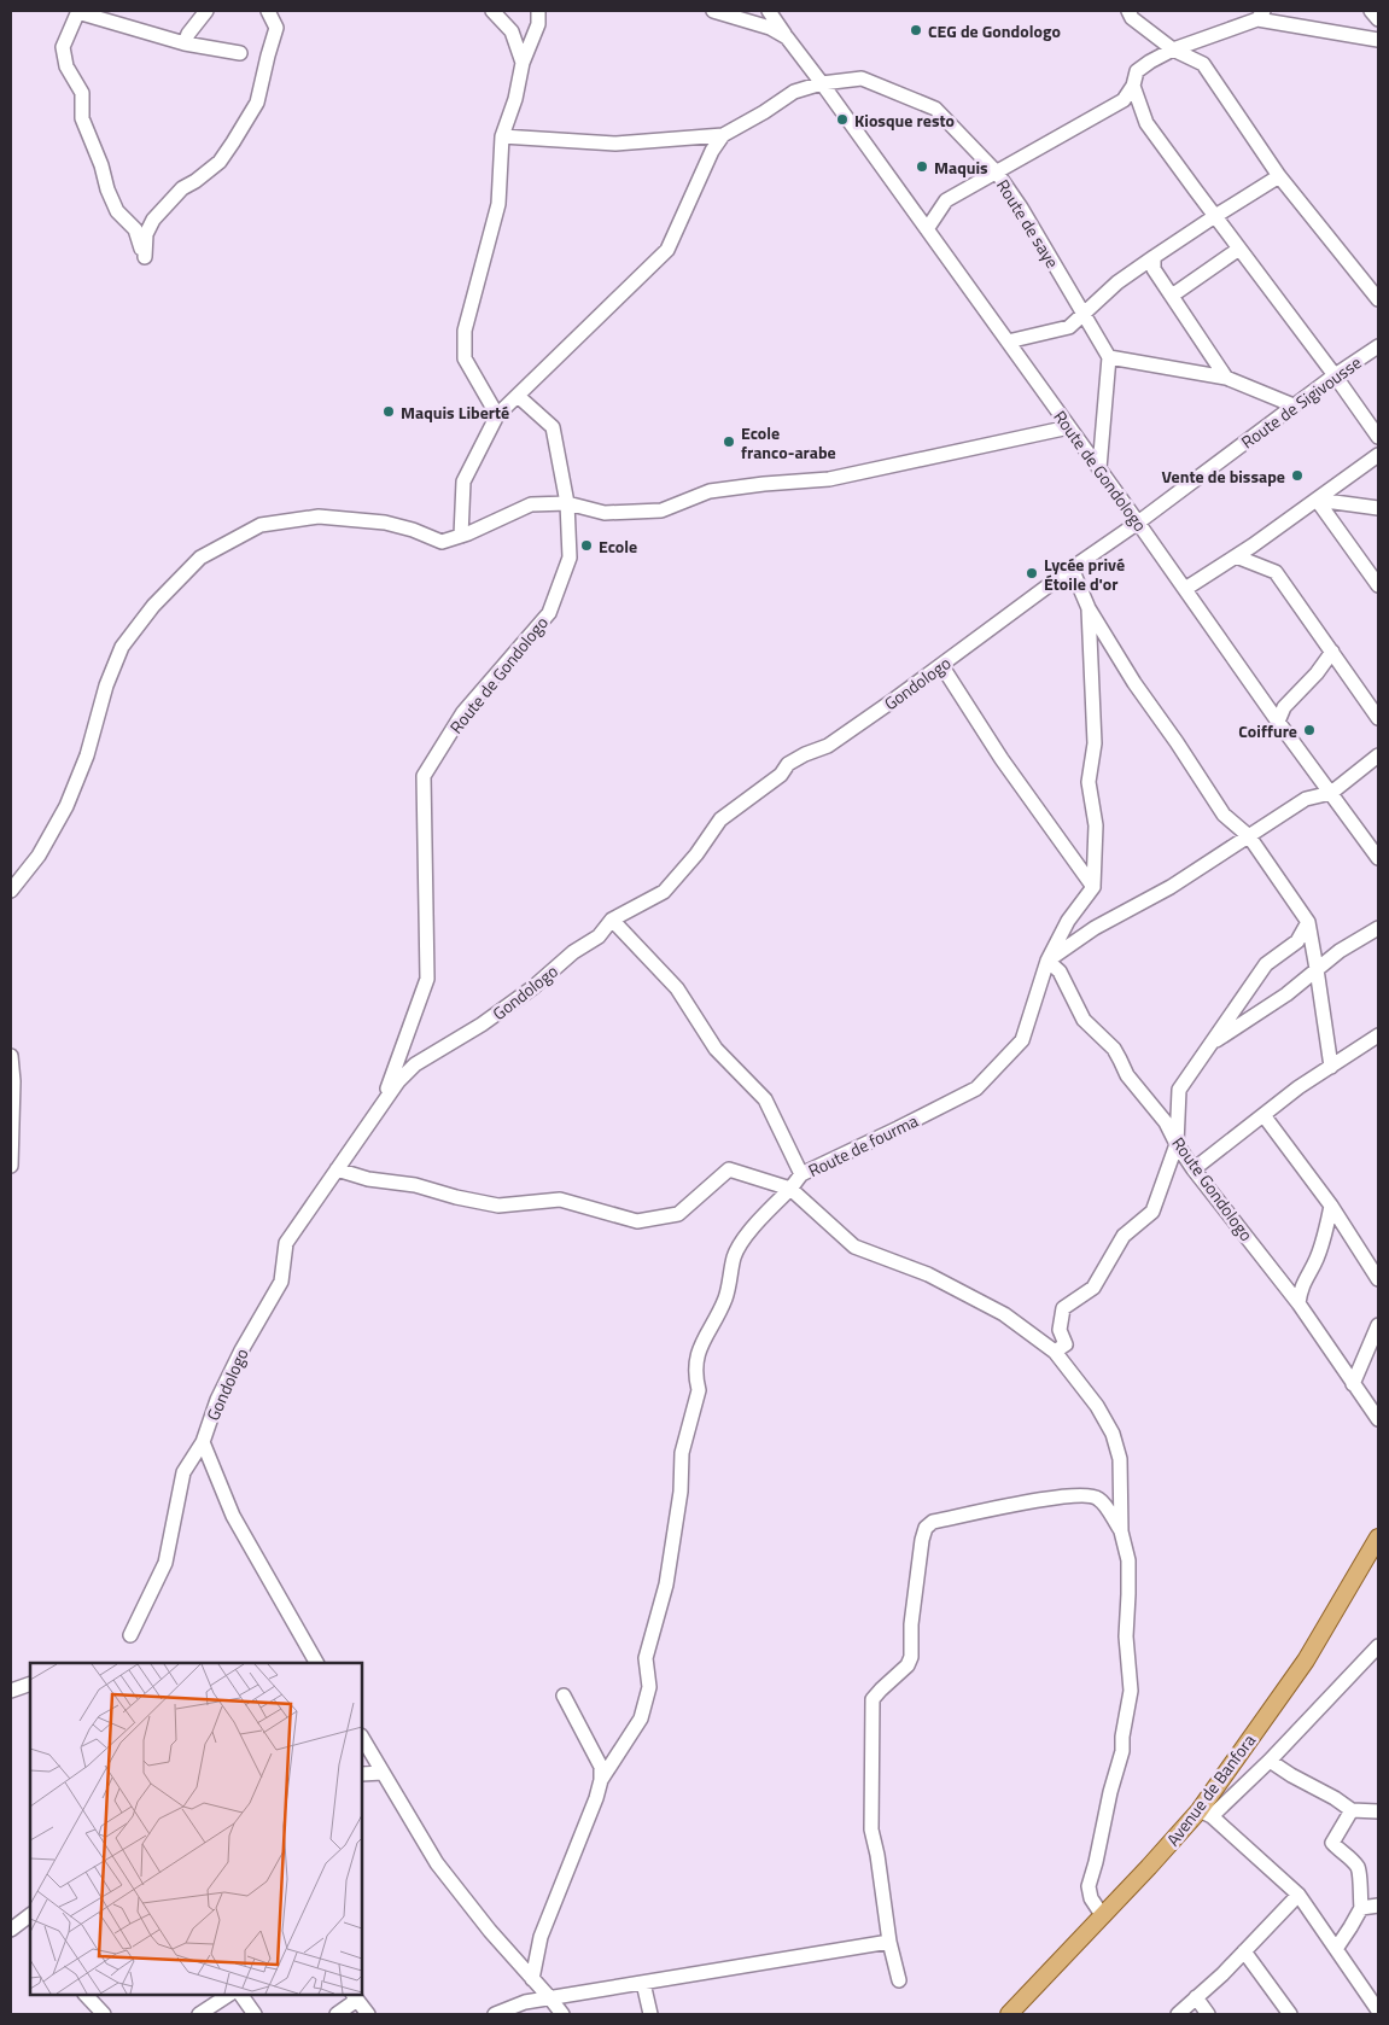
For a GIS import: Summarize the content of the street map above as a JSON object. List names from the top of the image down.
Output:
{
  "streets": {
    "main road": ["Avenue de Banfora"],
    "street": [
      "Route de saye",
      "Route de Sigivousse",
      "Route de Gondologo",
      "Gondologo",
      "Route de fourma",
      "Route Gondologo"
    ]
  },
  "crossings": [
    ["Route de saye", "Route de Gondologo"],
    ["Route de Sigivousse", "Route de Gondologo"],
    ["Route de Sigivousse", "Gondologo"],
    ["Route de Gondologo", "Gondologo"],
    ["Gondologo", "Route de fourma"],
    ["Route de fourma", "Route Gondologo"]
  ],
  "places": [
    "CEG de Gondologo",
    "Kiosque resto",
    "Maquis",
    "Maquis Liberté",
    "Ecole franco-arabe",
    "Vente de bissape",
    "Ecole",
    "Lycée privé Étoile d'or",
    "Coiffure"
  ]
}
